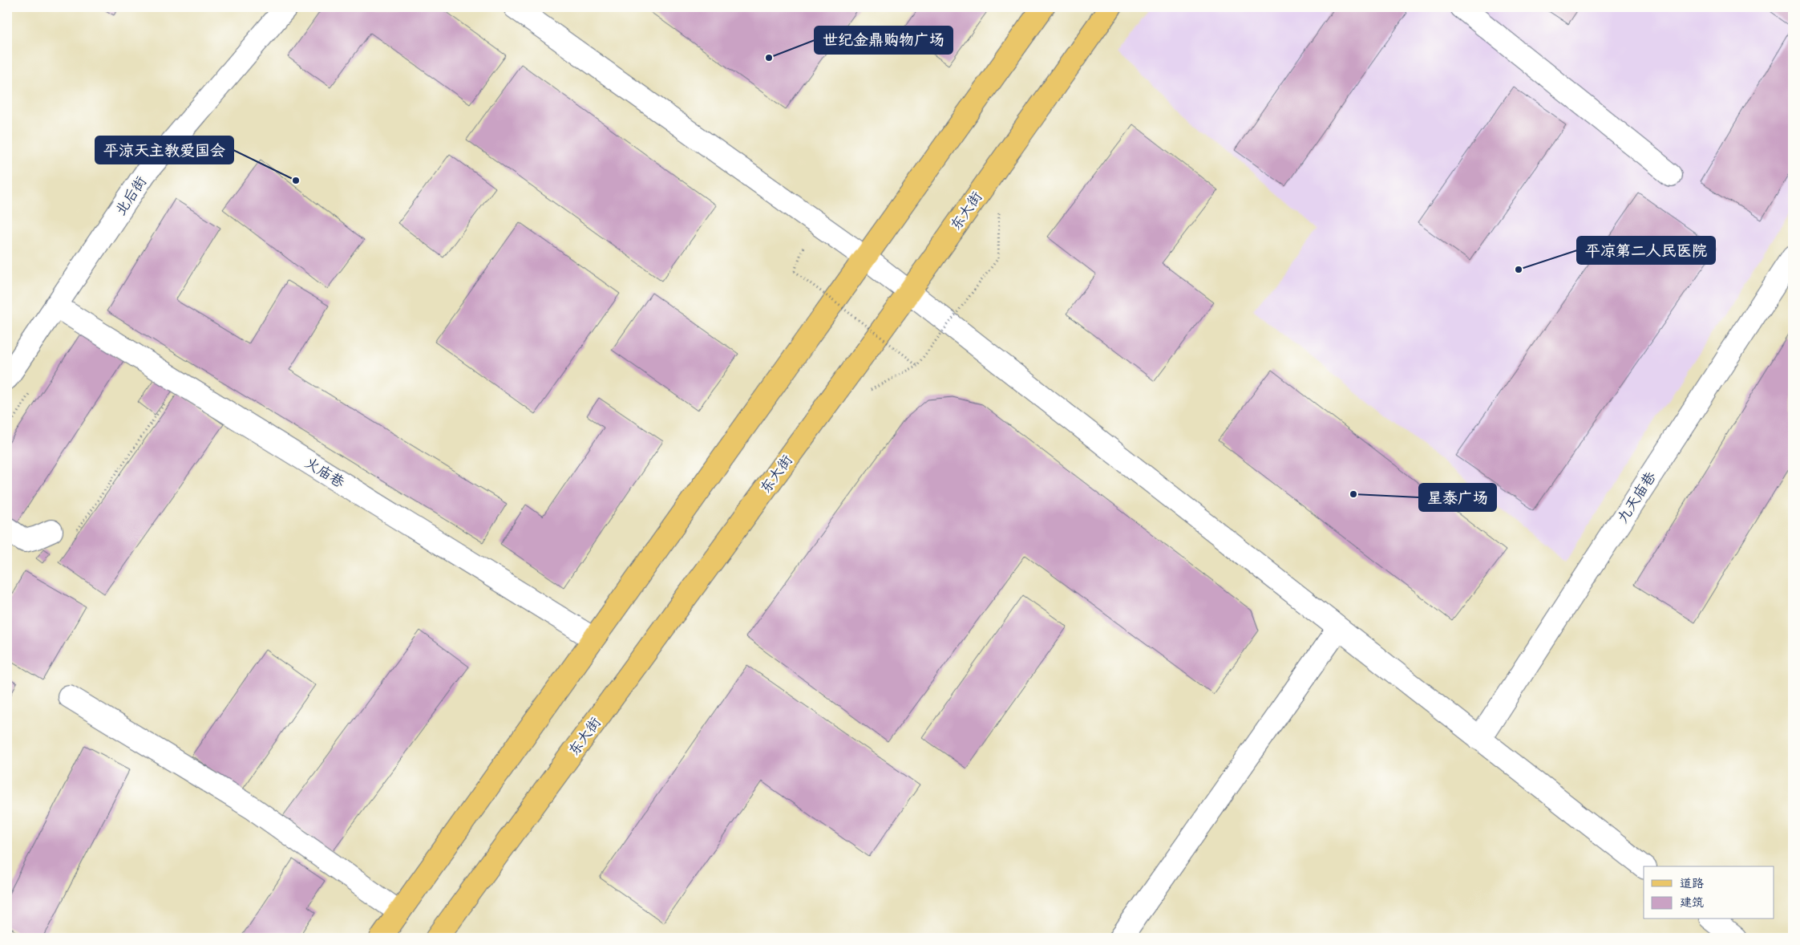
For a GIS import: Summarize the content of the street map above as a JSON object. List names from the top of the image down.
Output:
{
  "streets": {
    "main road": ["东大街"],
    "street": ["北后街", "火庙巷", "九天庙巷"]
  },
  "crossings": [
    ["北后街", "火庙巷"]
  ],
  "places": [
    "世纪金鼎购物广场",
    "平涼天主教爱国会",
    "平凉第二人民医院",
    "星泰广场"
  ],
  "legend": ["道路", "建筑"]
}
